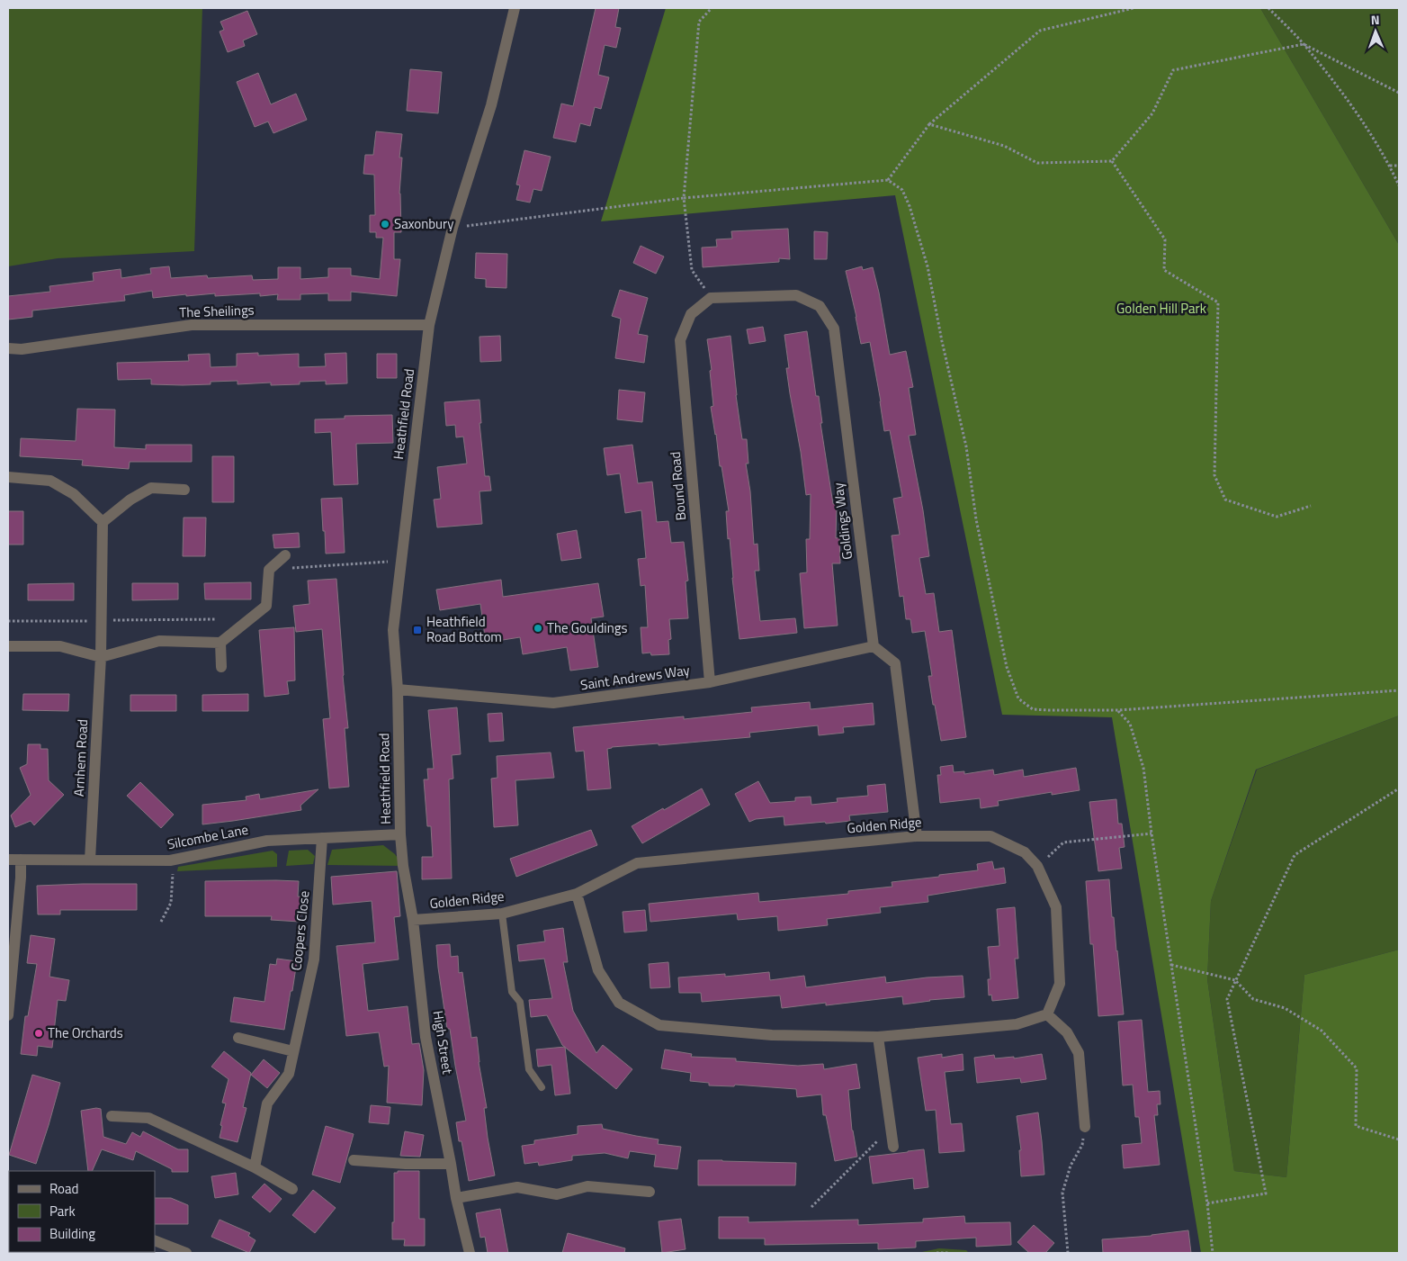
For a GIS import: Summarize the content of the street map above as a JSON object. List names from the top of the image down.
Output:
{
  "streets": {
    "street": [
      "The Sheilings",
      "Heathfield Road",
      "Bound Road",
      "Goldings Way",
      "Saint Andrews Way",
      "Arnhem Road",
      "Golden Ridge",
      "Silcombe Lane",
      "Coopers Close",
      "High Street"
    ]
  },
  "crossings": [
    ["The Sheilings", "Heathfield Road"],
    ["Heathfield Road", "Saint Andrews Way"],
    ["Heathfield Road", "Silcombe Lane"],
    ["Heathfield Road", "High Street"],
    ["Bound Road", "Goldings Way"],
    ["Bound Road", "Saint Andrews Way"],
    ["Goldings Way", "Saint Andrews Way"],
    ["Arnhem Road", "Silcombe Lane"],
    ["Golden Ridge", "High Street"],
    ["Silcombe Lane", "Coopers Close"],
    ["Silcombe Lane", "High Street"]
  ],
  "parks": ["Golden Hill Park"],
  "places": {
    "other": ["Saxonbury", "The Gouldings", "The Orchards"],
    "transit": ["Heathfield Road Bottom"]
  },
  "legend": ["Road", "Park", "Building"],
  "north": "top"
}
